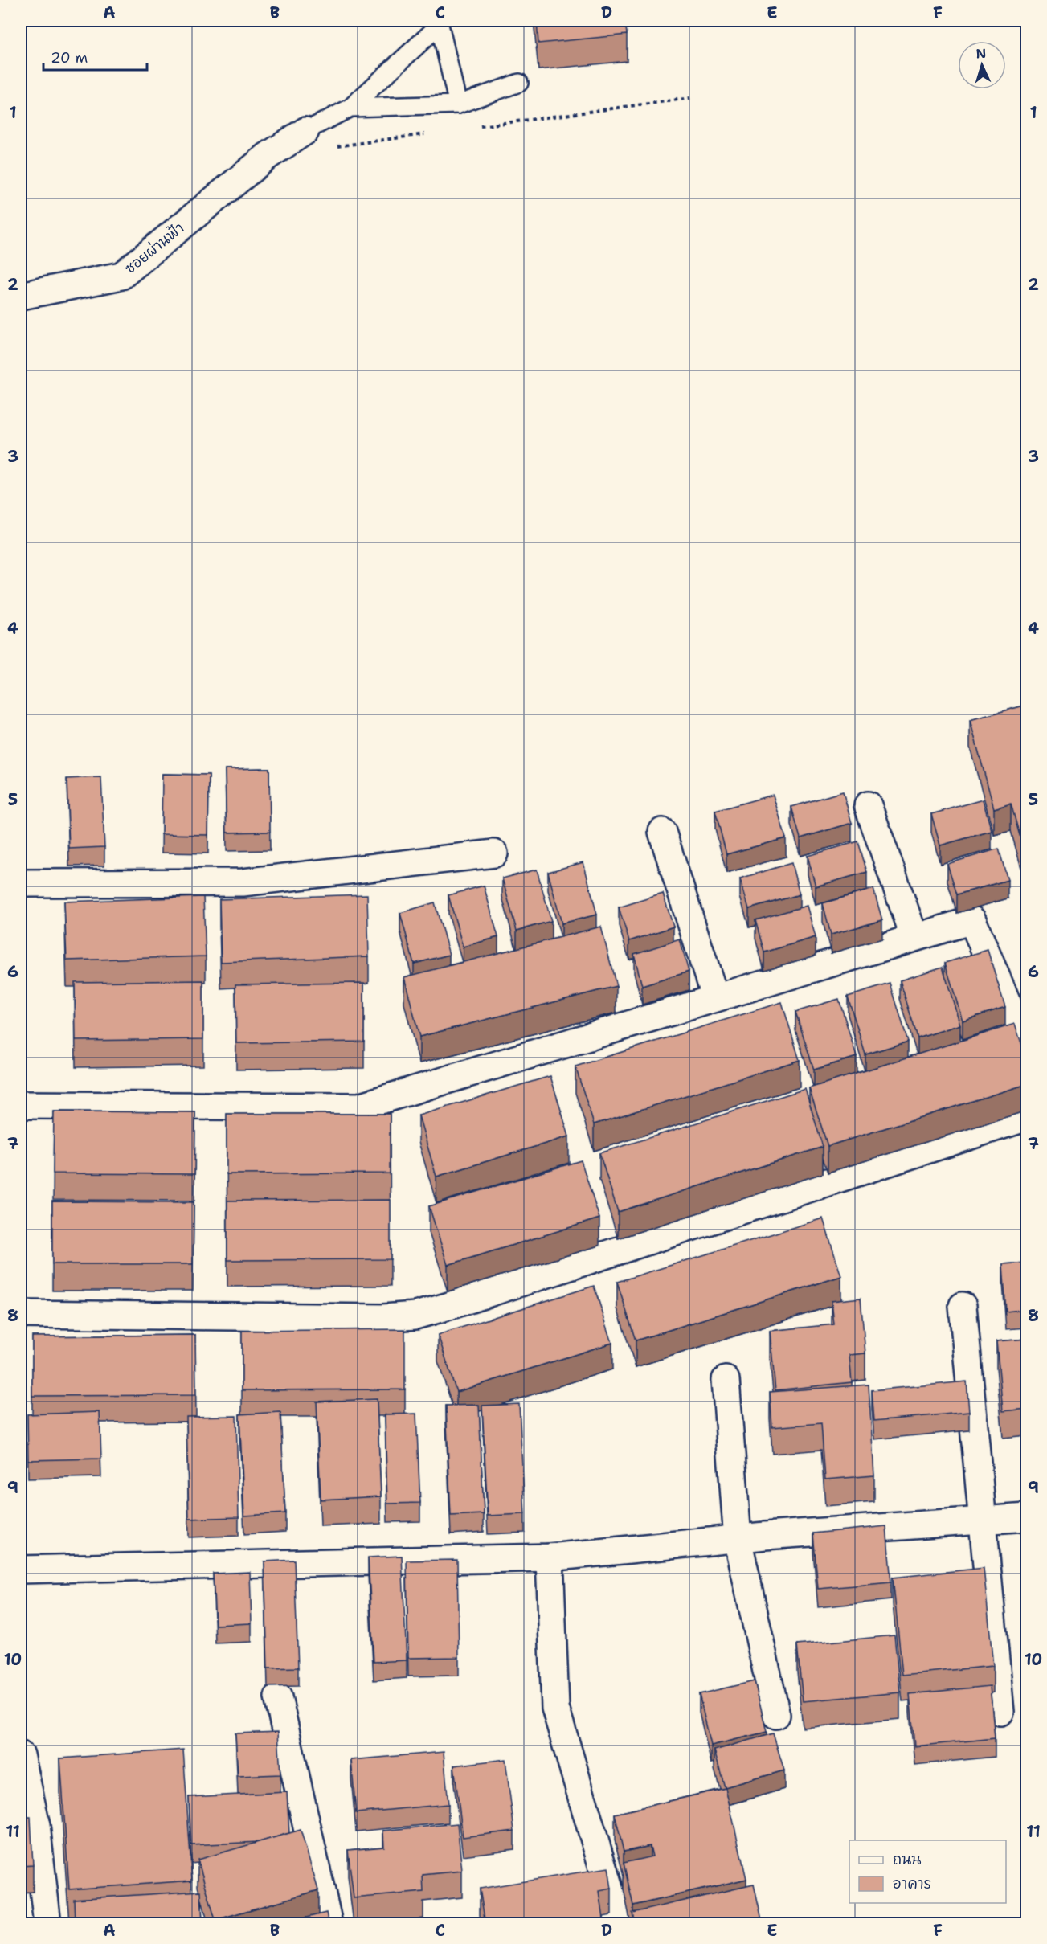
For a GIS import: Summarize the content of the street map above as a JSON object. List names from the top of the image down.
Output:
{
  "streets": {
    "street": ["ซอยผ่านฟ้า"]
  },
  "legend": ["ถนน", "อาคาร"],
  "scale_bar": "20 m",
  "north": "top",
  "grid": {
    "columns": [
      "A",
      "B",
      "C",
      "D",
      "E",
      "F"
    ],
    "rows": [
      "1",
      "2",
      "3",
      "4",
      "5",
      "6",
      "7",
      "8",
      "9",
      "10",
      "11"
    ]
  }
}
